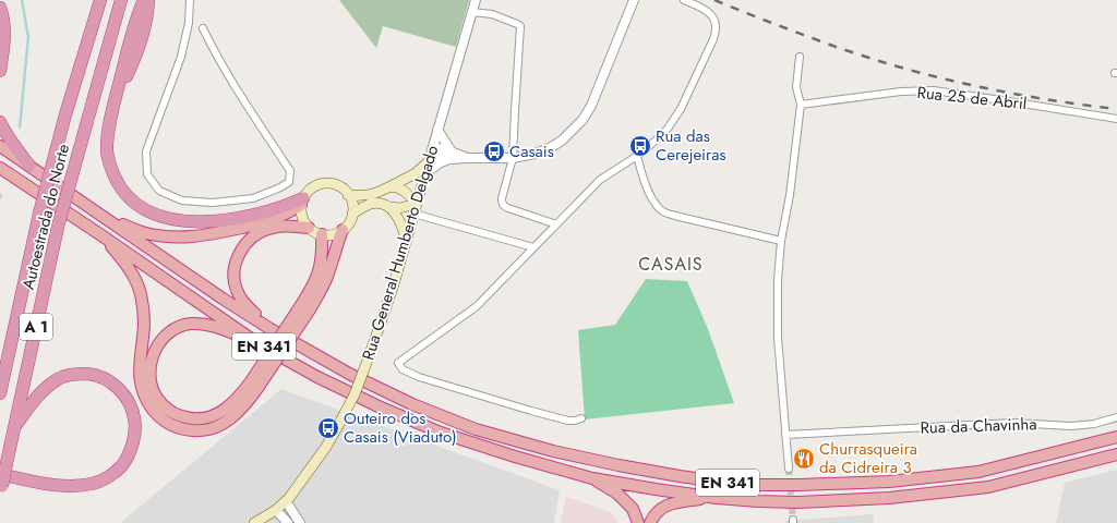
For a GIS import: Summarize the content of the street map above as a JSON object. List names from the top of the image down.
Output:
{
  "streets": {
    "highway": ["Autoestrada do Norte", "A 1", "EN 341"],
    "main road": ["Rua General Humberto Delgado"],
    "street": ["Rua 25 de Abril", "Rua da Chavinha"]
  },
  "districts": ["CASAIS"],
  "places": {
    "bus stop": ["Rua das Cerejeiras", "Casais", "Outeiro dos Casais (Viaduto)"],
    "restaurant": ["Churrasqueira da Cidreira 3"]
  }
}
